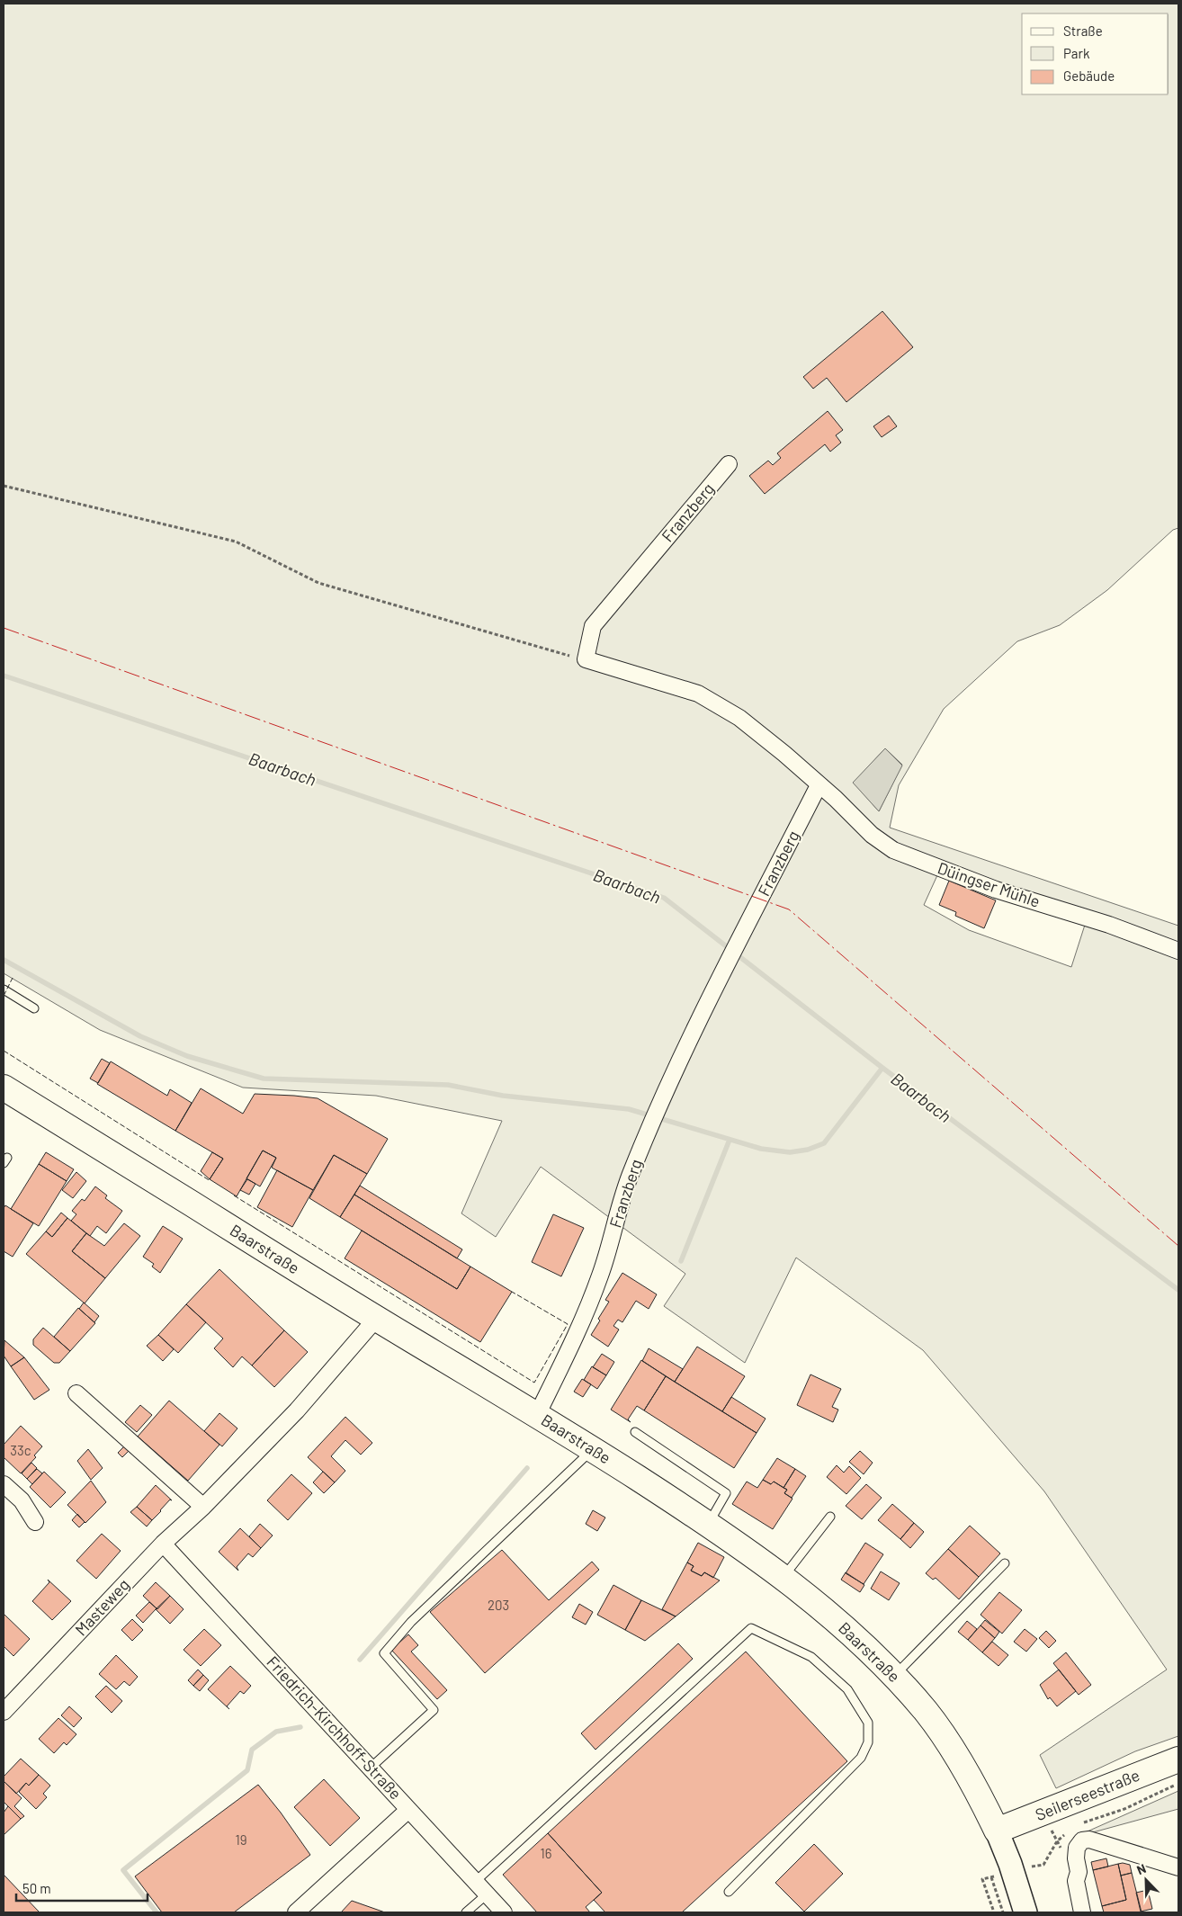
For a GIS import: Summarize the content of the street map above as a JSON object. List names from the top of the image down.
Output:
{
  "streets": {
    "main road": ["Baarstraße", "Seilerseestraße"],
    "street": [
      "Franzberg",
      "Düingser Mühle",
      "Masteweg",
      "Friedrich-Kirchhoff-Straße"
    ]
  },
  "crossings": [
    ["Franzberg", "Düingser Mühle"],
    ["Franzberg", "Baarstraße"],
    ["Baarstraße", "Masteweg"],
    ["Baarstraße", "Seilerseestraße"],
    ["Masteweg", "Friedrich-Kirchhoff-Straße"]
  ],
  "water": ["Baarbach"],
  "house_numbers": [
    "33c",
    "203",
    "19",
    "16"
  ],
  "legend": ["Straße", "Park", "Gebäude"],
  "scale_bar": "50 m",
  "north": "top left"
}
